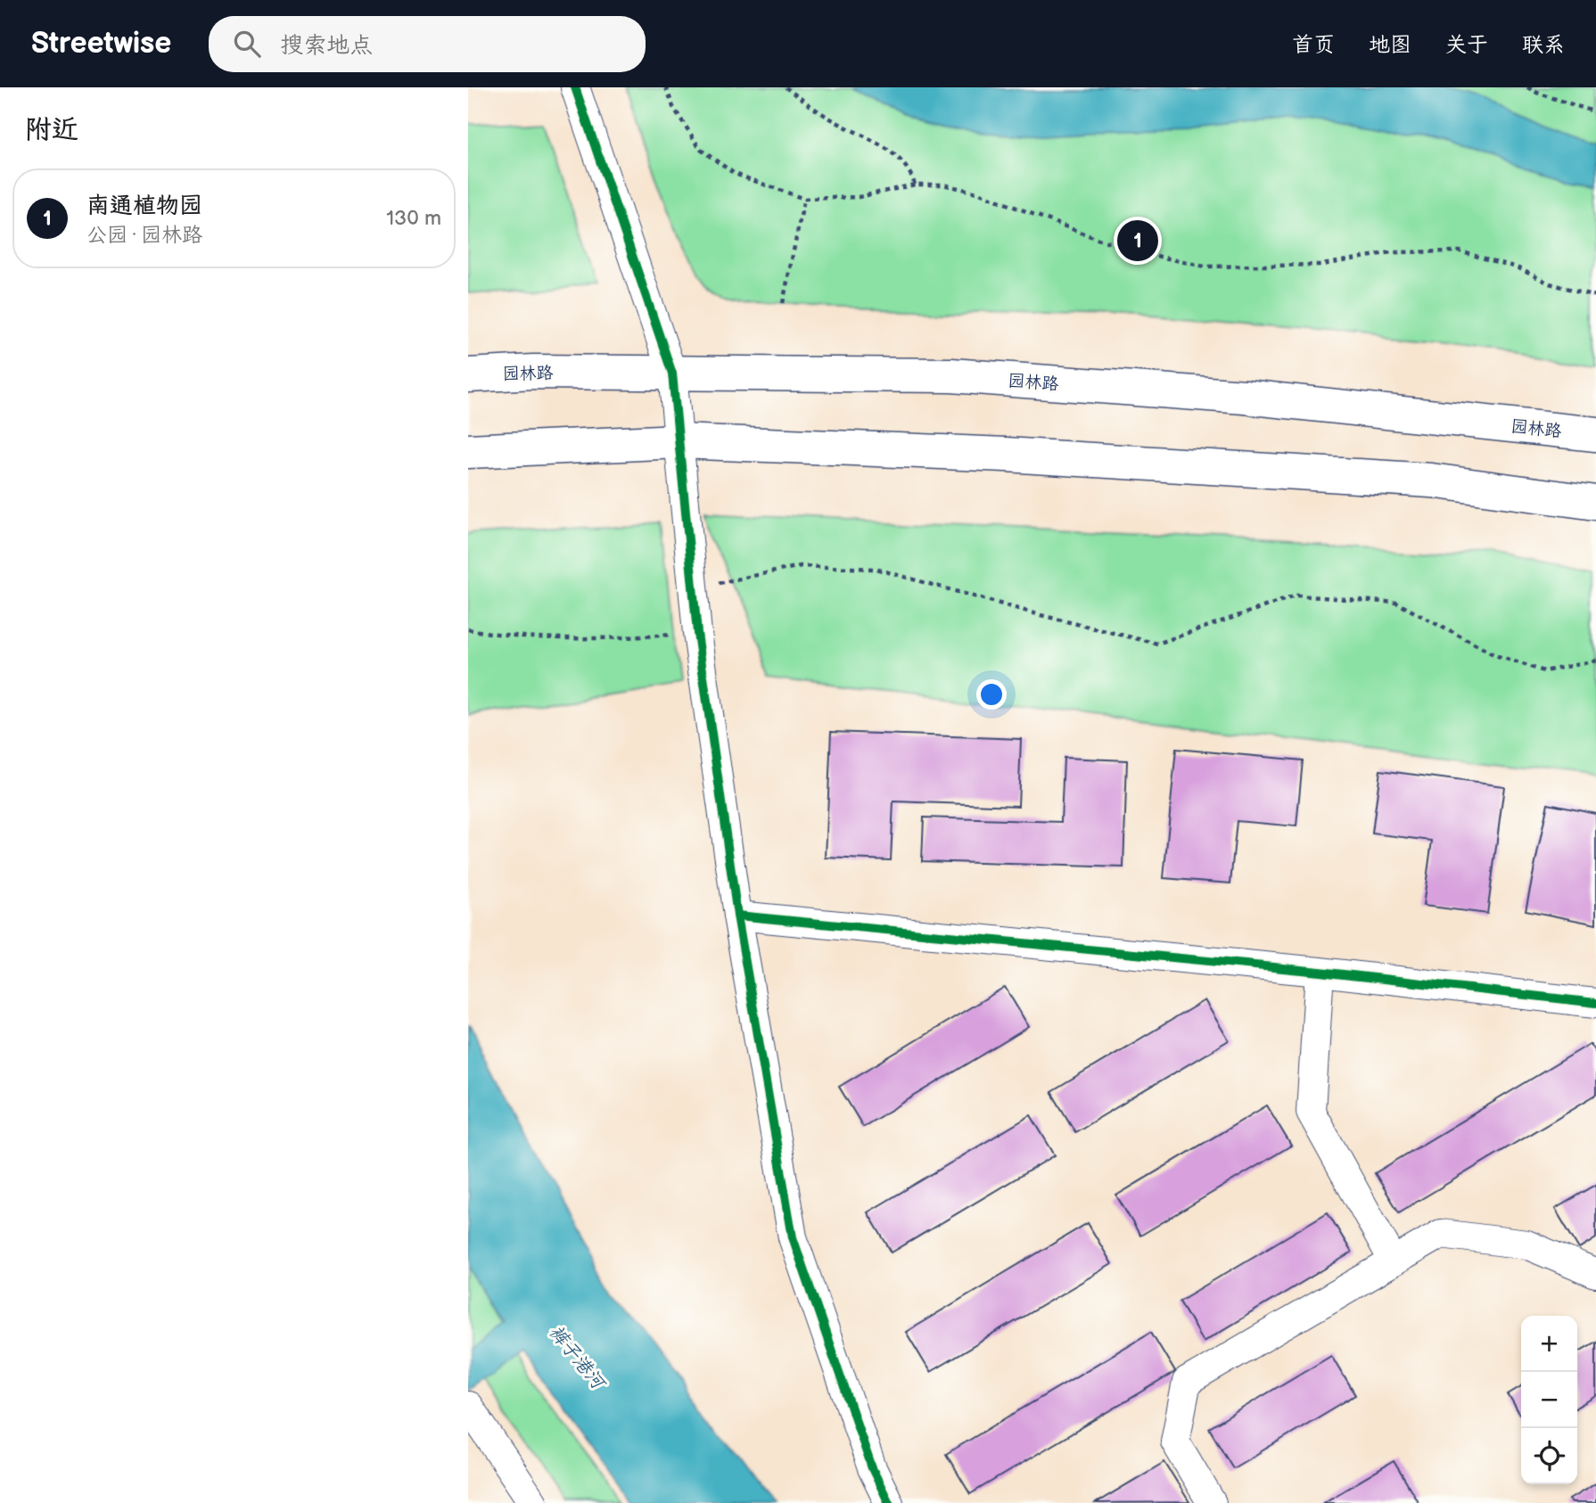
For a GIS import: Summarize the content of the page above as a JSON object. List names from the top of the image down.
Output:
{
  "streets": {
    "main road": ["园林路"]
  },
  "water": ["裤子港河"],
  "page": {
    "header": "Streetwise",
    "search": "搜索地点",
    "nav": [
      "首页",
      "地图",
      "关于",
      "联系"
    ],
    "heading": "附近",
    "list": [
      {
        "mark": "1",
        "name": "南通植物园",
        "note": "公园 · 园林路",
        "value": "130 m"
      }
    ],
    "pins": "1",
    "map_buttons": ["+", "−"]
  }
}
